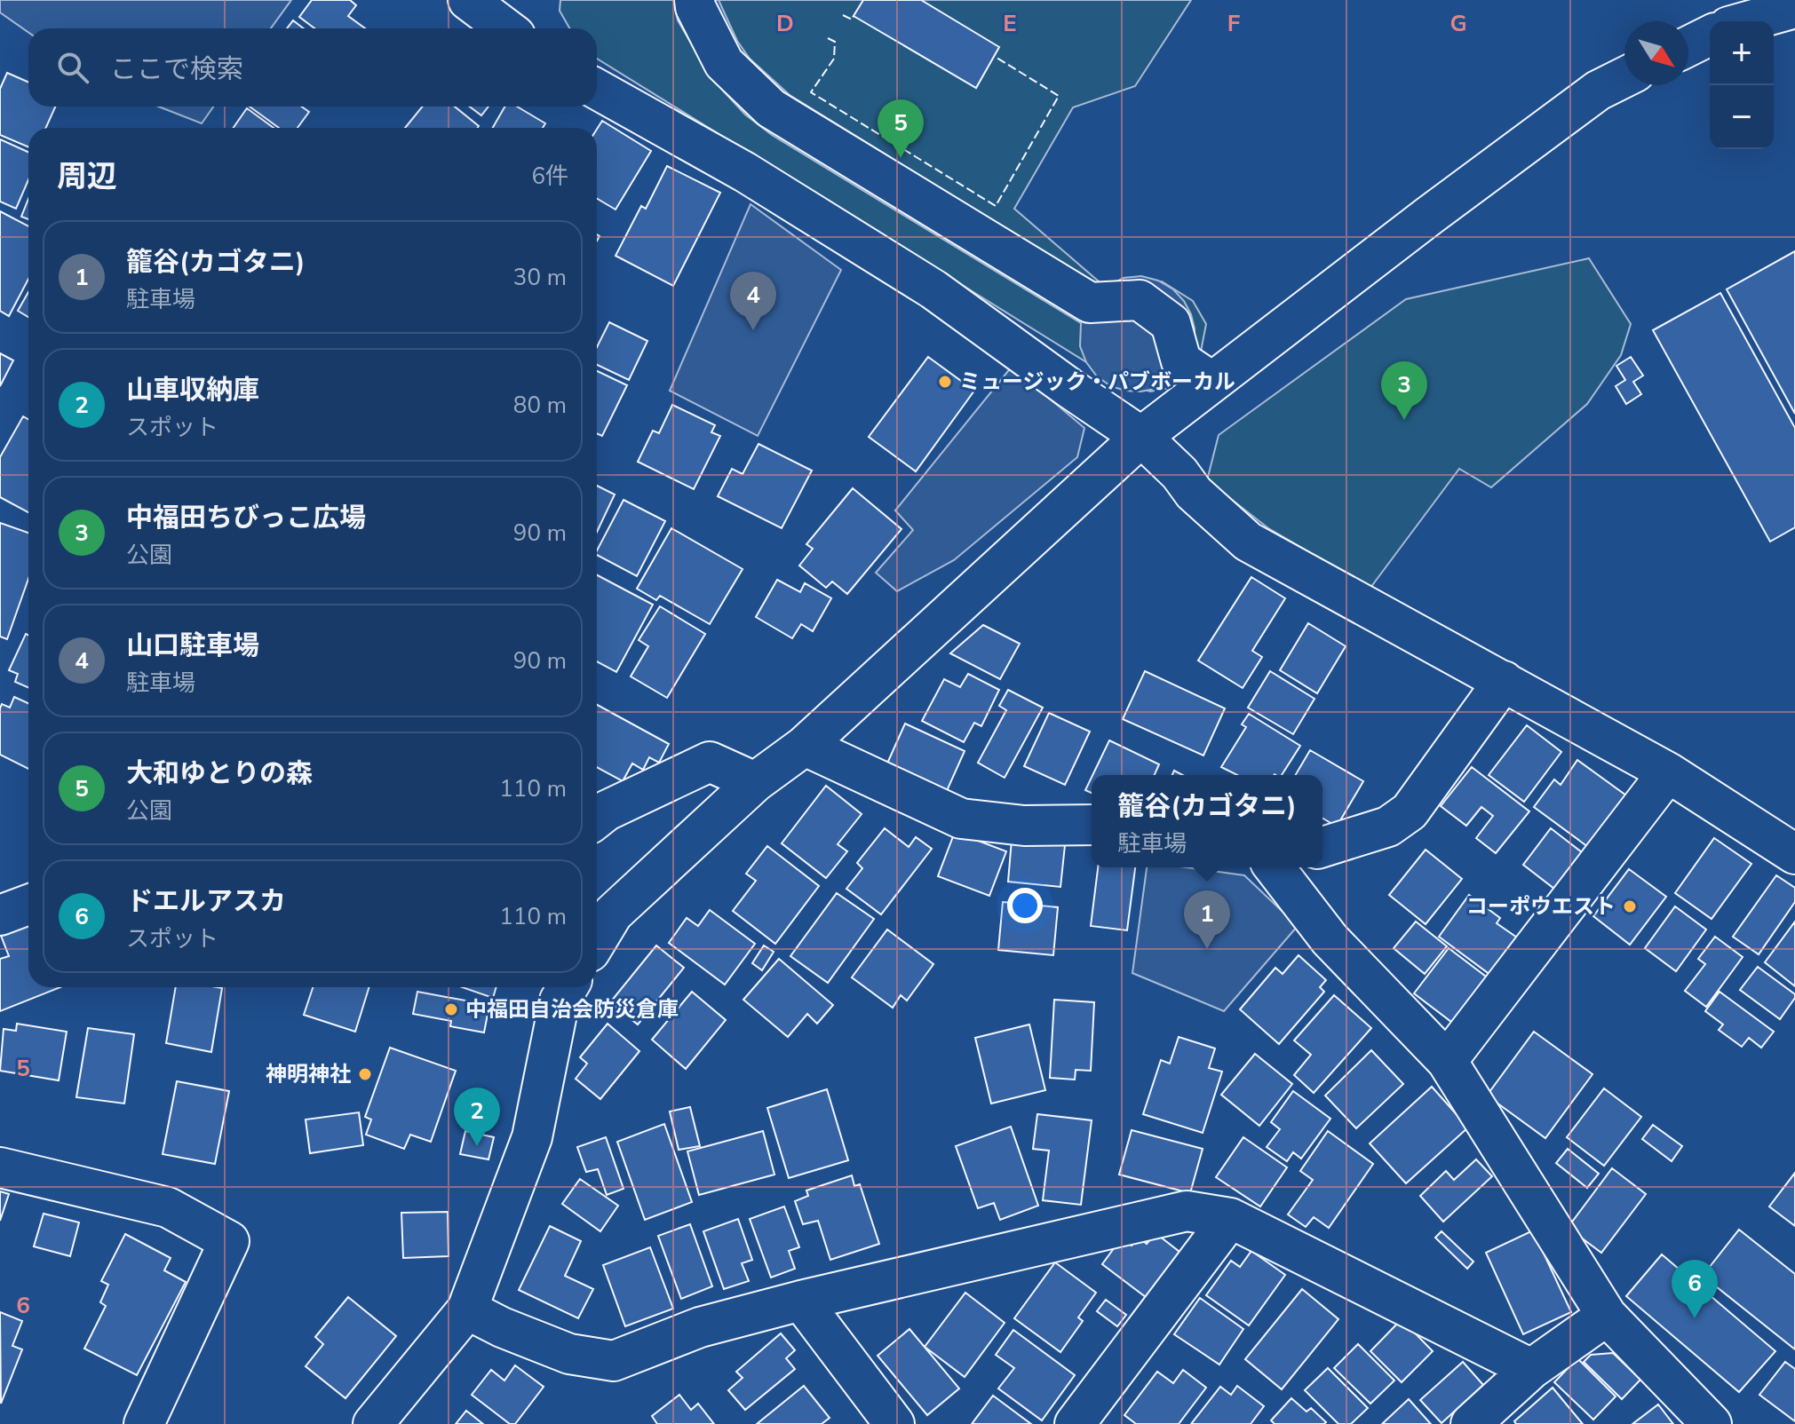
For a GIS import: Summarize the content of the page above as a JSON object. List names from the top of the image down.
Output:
{
  "places": [
    "ミュージック・パブボーカル",
    "コーポウエスト",
    "中福田自治会防災倉庫",
    "神明神社"
  ],
  "north": "bottom right",
  "page": {
    "map_buttons": ["+", "−"],
    "search": "ここで検索",
    "pins": [
      "5",
      "4",
      "3",
      "1",
      "2",
      "6"
    ],
    "heading": ["周辺", "6件"],
    "list": [
      {
        "mark": "1",
        "name": "籠谷(カゴタニ)",
        "note": "駐車場",
        "value": "30 m"
      },
      {
        "mark": "2",
        "name": "山車収納庫",
        "note": "スポット",
        "value": "80 m"
      },
      {
        "mark": "3",
        "name": "中福田ちびっこ広場",
        "note": "公園",
        "value": "90 m"
      },
      {
        "mark": "4",
        "name": "山口駐車場",
        "note": "駐車場",
        "value": "90 m"
      },
      {
        "mark": "5",
        "name": "大和ゆとりの森",
        "note": "公園",
        "value": "110 m"
      },
      {
        "mark": "6",
        "name": "ドエルアスカ",
        "note": "スポット",
        "value": "110 m"
      }
    ],
    "popup": ["籠谷(カゴタニ)", "駐車場"]
  },
  "grid": {
    "columns": [
      "D",
      "E",
      "F",
      "G"
    ],
    "rows": ["5", "6"]
  }
}
